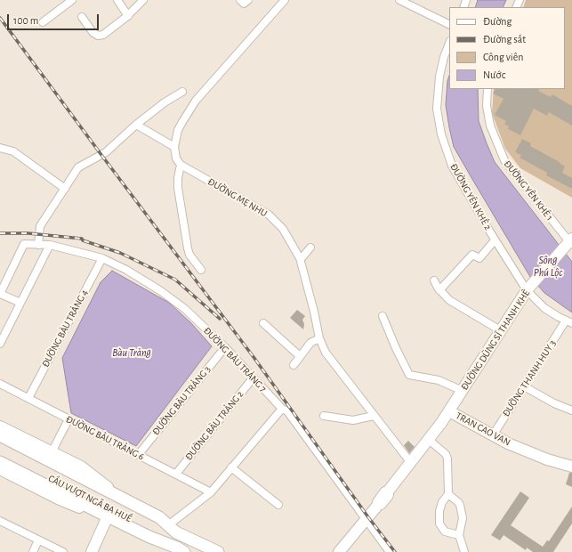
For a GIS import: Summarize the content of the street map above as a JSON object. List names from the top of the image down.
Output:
{
  "streets": {
    "main road": ["CẦU VƯỢT NGÃ BA HUẾ"],
    "street": [
      "ĐƯỜNG YÊN KHÊ 1",
      "ĐƯỜNG YÊN KHÊ 2",
      "ĐƯỜNG MẸ NHU",
      "ĐƯỜNG BÀU TRẢNG 4",
      "ĐƯỜNG DŨNG SĨ THANH KHÊ",
      "ĐƯỜNG BÀU TRẢNG 7",
      "ĐƯỜNG THANH HUY 3",
      "ĐƯỜNG BÀU TRẢNG 3",
      "ĐƯỜNG BÀU TRẢNG 2",
      "TRAN CAO VAN",
      "ĐƯỜNG BÀU TRẢNG 6"
    ]
  },
  "crossings": [
    ["ĐƯỜNG YÊN KHÊ 1", "ĐƯỜNG DŨNG SĨ THANH KHÊ"],
    ["ĐƯỜNG YÊN KHÊ 2", "ĐƯỜNG DŨNG SĨ THANH KHÊ"],
    ["ĐƯỜNG YÊN KHÊ 2", "ĐƯỜNG THANH HUY 3"],
    ["ĐƯỜNG MẸ NHU", "TRAN CAO VAN"],
    ["ĐƯỜNG BÀU TRẢNG 4", "ĐƯỜNG BÀU TRẢNG 7"],
    ["ĐƯỜNG BÀU TRẢNG 4", "ĐƯỜNG BÀU TRẢNG 6"],
    ["ĐƯỜNG DŨNG SĨ THANH KHÊ", "TRAN CAO VAN"],
    ["ĐƯỜNG BÀU TRẢNG 7", "ĐƯỜNG BÀU TRẢNG 3"],
    ["ĐƯỜNG BÀU TRẢNG 7", "ĐƯỜNG BÀU TRẢNG 2"],
    ["ĐƯỜNG BÀU TRẢNG 7", "TRAN CAO VAN"],
    ["ĐƯỜNG THANH HUY 3", "TRAN CAO VAN"],
    ["ĐƯỜNG BÀU TRẢNG 3", "ĐƯỜNG BÀU TRẢNG 6"],
    ["ĐƯỜNG BÀU TRẢNG 2", "ĐƯỜNG BÀU TRẢNG 6"]
  ],
  "water": ["Sông Phú Lộc", "Bàu Trảng"],
  "legend": [
    "Đường",
    "Đường sắt",
    "Công viên",
    "Nước"
  ],
  "scale_bar": "100 m"
}
